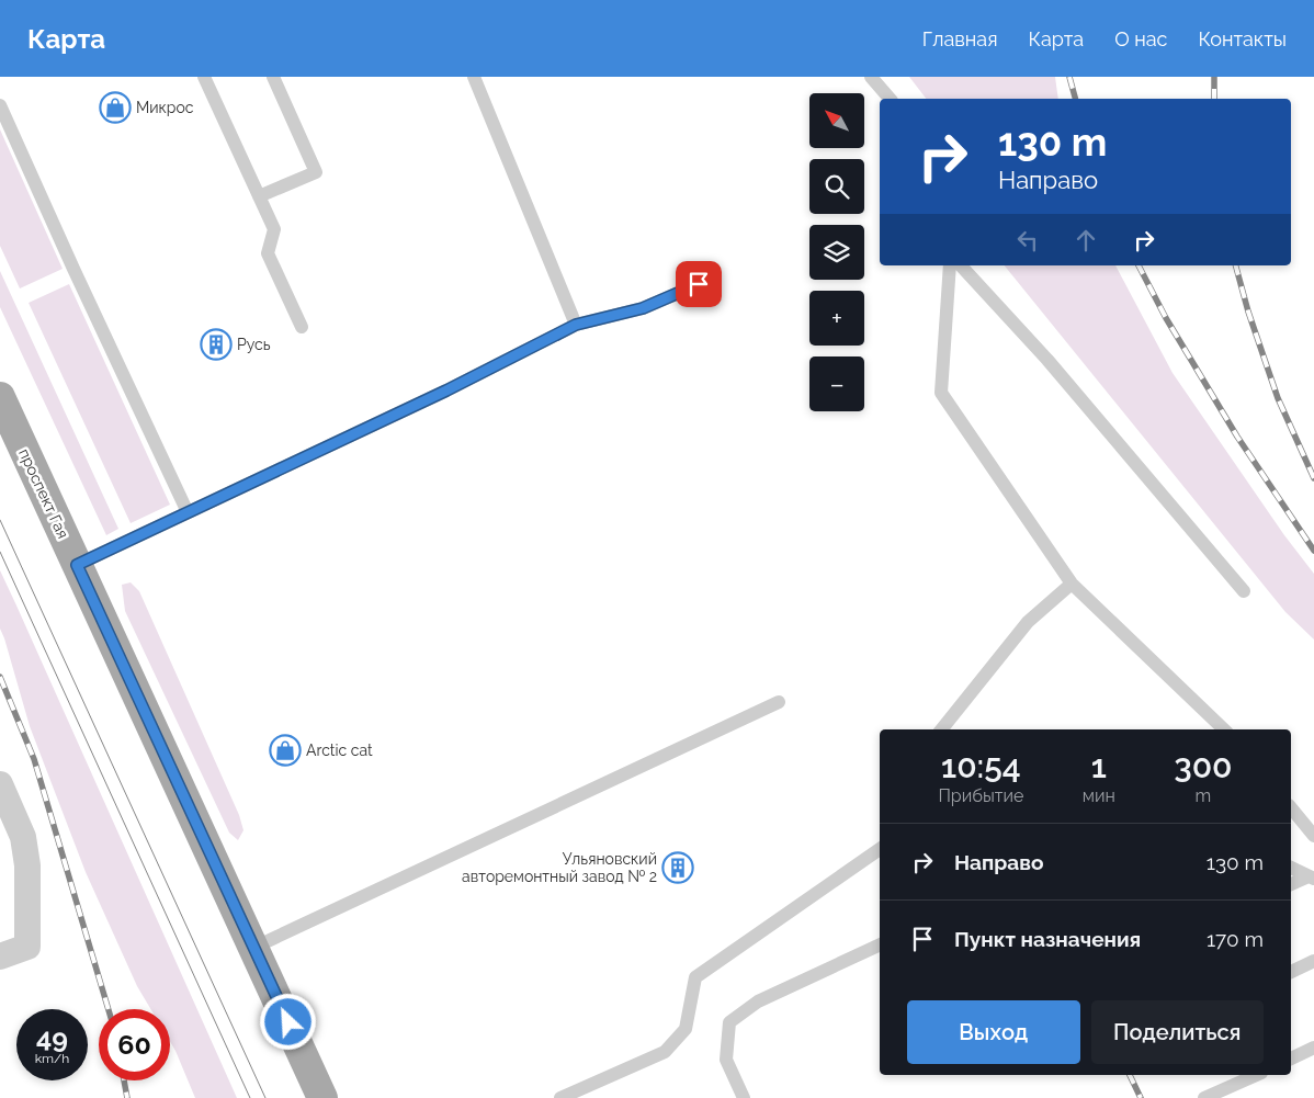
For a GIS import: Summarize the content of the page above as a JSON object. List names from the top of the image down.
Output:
{
  "streets": {
    "main road": ["проспект Гая"]
  },
  "places": {
    "shop": ["Микрос", "Arctic cat"],
    "building": ["Русь", "Ульяновский авторемонтный завод № 2"]
  },
  "north": "top left",
  "page": {
    "header": "Карта",
    "nav": [
      "Главная",
      "Карта",
      "О нас",
      "Контакты"
    ],
    "map_buttons": ["+", "−"],
    "turn": ["130 m", "Направо"],
    "eta": [
      "10:54",
      "Прибытие",
      "1",
      "мин",
      "300",
      "m"
    ],
    "list": [
      {
        "name": "Направо",
        "value": "130 m"
      },
      {
        "name": "Пункт назначения",
        "value": "170 m"
      }
    ],
    "buttons": ["Выход", "Поделиться"],
    "speed": "49 km/h",
    "limit": "60"
  }
}
